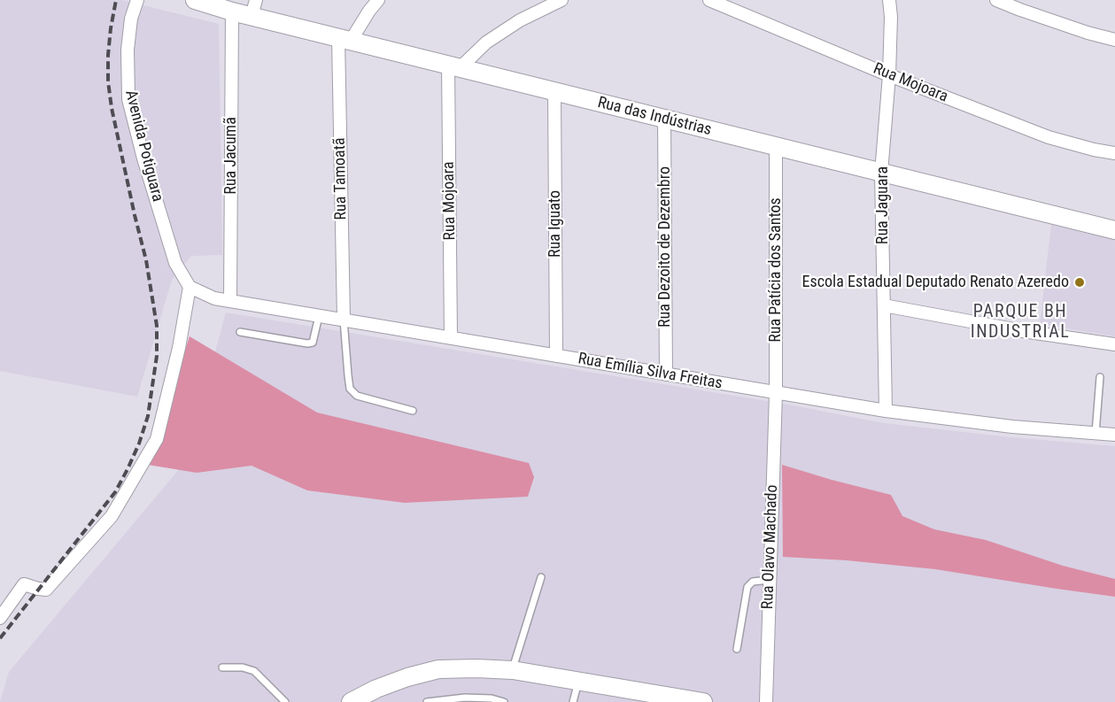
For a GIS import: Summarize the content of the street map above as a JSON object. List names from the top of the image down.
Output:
{
  "streets": {
    "street": [
      "Rua Mojoara",
      "Rua das Indústrias",
      "Avenida Potiguara",
      "Rua Jacumã",
      "Rua Tamoatã",
      "Rua Jaguara",
      "Rua Iguato",
      "Rua Dezoito de Dezembro",
      "Rua Patícia dos Santos",
      "Rua Emília Silva Freitas",
      "Rua Olavo Machado"
    ]
  },
  "crossings": [
    ["Rua Mojoara", "Rua das Indústrias"],
    ["Rua Mojoara", "Rua Jaguara"],
    ["Rua Mojoara", "Rua Emília Silva Freitas"],
    ["Rua das Indústrias", "Rua Jacumã"],
    ["Rua das Indústrias", "Rua Tamoatã"],
    ["Rua das Indústrias", "Rua Jaguara"],
    ["Rua das Indústrias", "Rua Iguato"],
    ["Rua das Indústrias", "Rua Dezoito de Dezembro"],
    ["Rua das Indústrias", "Rua Patícia dos Santos"],
    ["Avenida Potiguara", "Rua Emília Silva Freitas"],
    ["Rua Jacumã", "Rua Emília Silva Freitas"],
    ["Rua Tamoatã", "Rua Emília Silva Freitas"],
    ["Rua Jaguara", "Rua Emília Silva Freitas"],
    ["Rua Iguato", "Rua Emília Silva Freitas"],
    ["Rua Dezoito de Dezembro", "Rua Emília Silva Freitas"],
    ["Rua Patícia dos Santos", "Rua Emília Silva Freitas"],
    ["Rua Patícia dos Santos", "Rua Olavo Machado"],
    ["Rua Emília Silva Freitas", "Rua Olavo Machado"]
  ],
  "districts": ["PARQUE BH INDUSTRIAL"],
  "places": ["Escola Estadual Deputado Renato Azeredo"]
}
